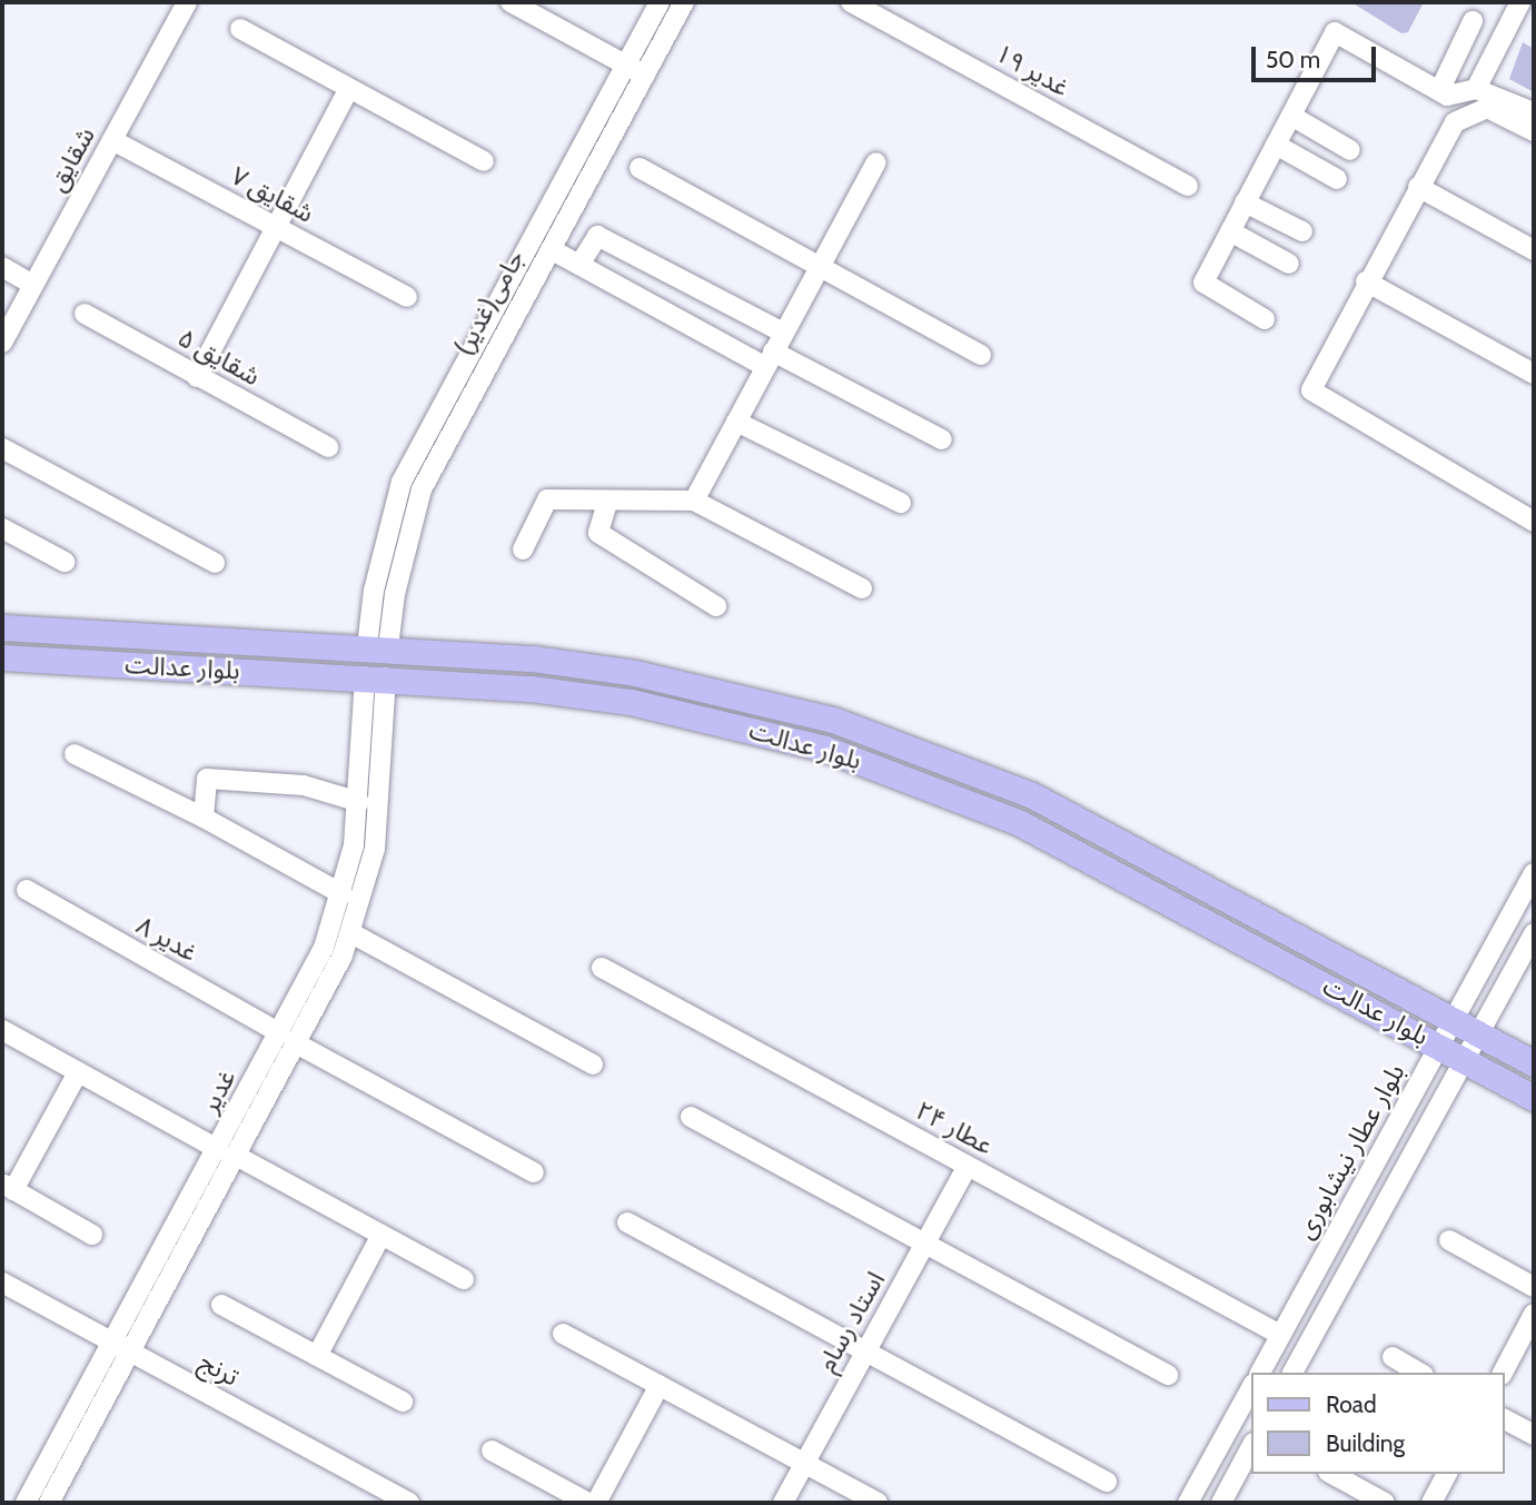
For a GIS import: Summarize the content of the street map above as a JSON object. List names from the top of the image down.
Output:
{
  "streets": {
    "main road": ["بلوار عدالت"],
    "street": [
      "غدیر ۱۹",
      "شقایق",
      "شقایق ۷",
      "جامی(غدیر)",
      "شقایق ۵",
      "غدیر ۸",
      "غدیر",
      "عطار ۲۴",
      "بلوار عطار نیشابوری",
      "استاد رسام",
      "ترنج"
    ]
  },
  "crossings": [
    ["شقایق", "شقایق ۷"],
    ["جامی(غدیر)", "بلوار عدالت"],
    ["بلوار عدالت", "غدیر"],
    ["بلوار عدالت", "بلوار عطار نیشابوری"],
    ["غدیر ۸", "غدیر"],
    ["غدیر", "ترنج"],
    ["عطار ۲۴", "بلوار عطار نیشابوری"],
    ["عطار ۲۴", "استاد رسام"]
  ],
  "legend": ["Road", "Building"],
  "scale_bar": "50 m"
}
